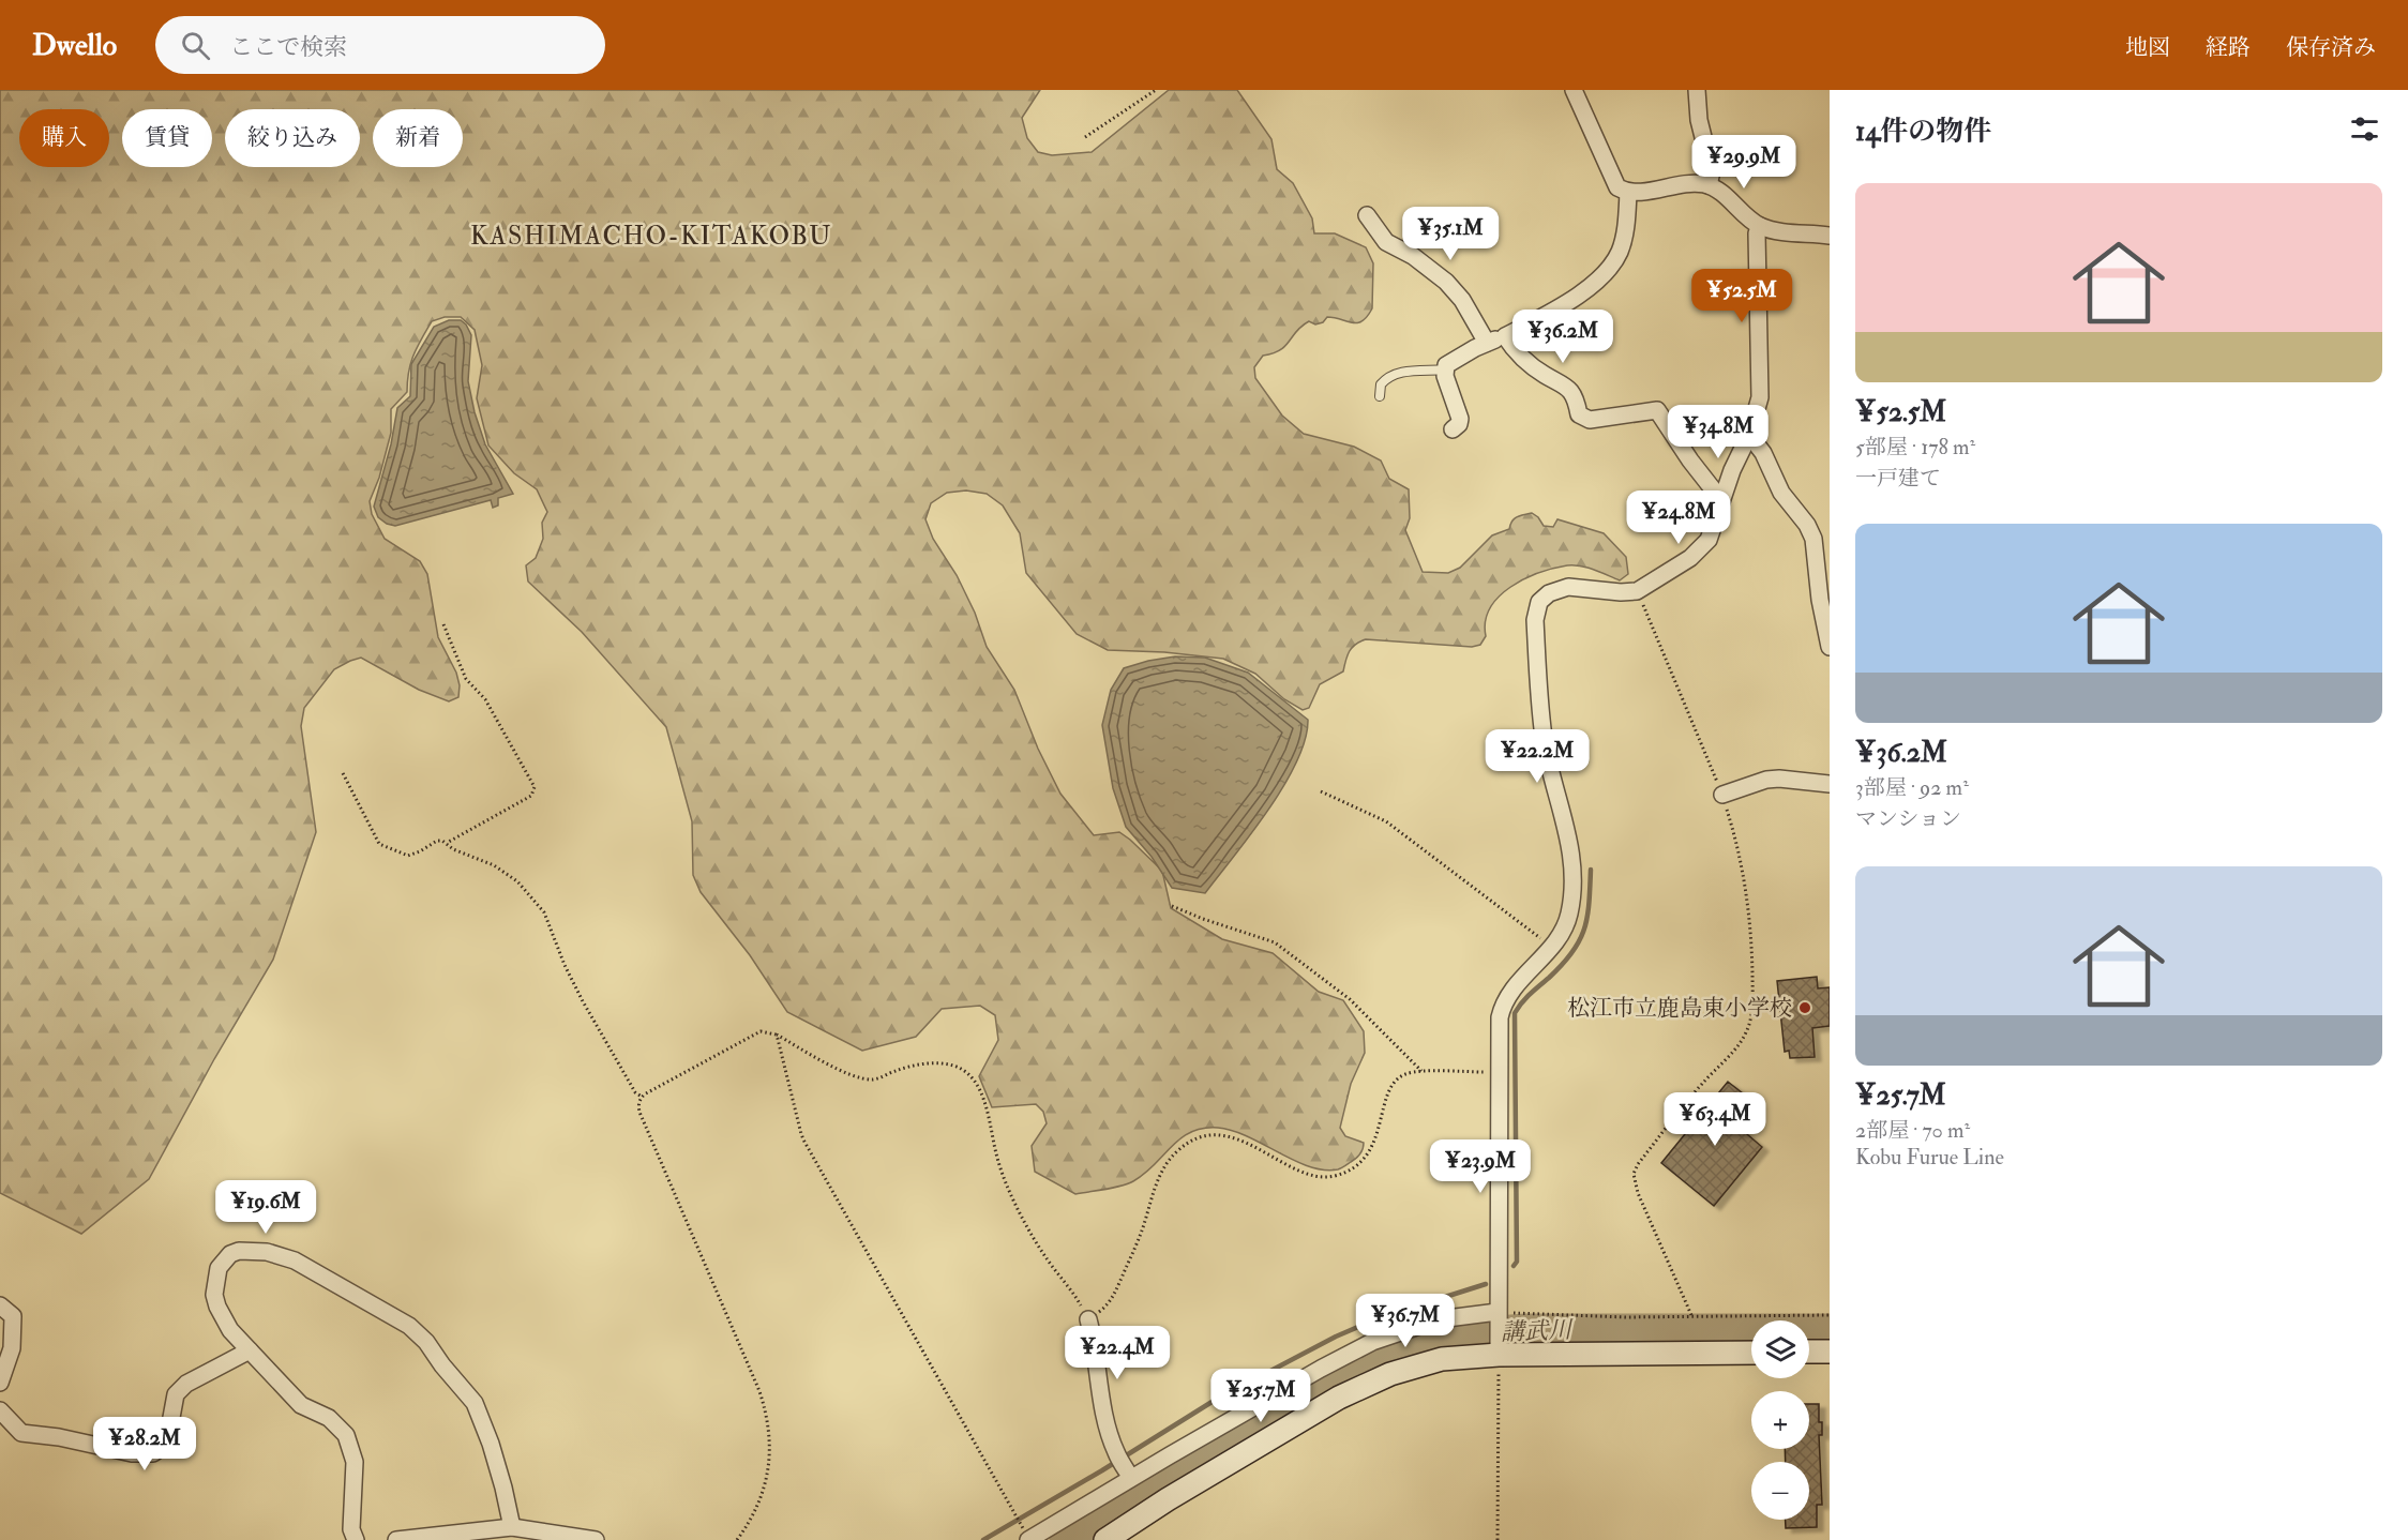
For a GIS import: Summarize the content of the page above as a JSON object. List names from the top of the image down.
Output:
{
  "districts": ["KASHIMACHO-KITAKOBU"],
  "water": ["講武川"],
  "places": ["松江市立鹿島東小学校"],
  "page": {
    "header": "Dwello",
    "search": "ここで検索",
    "nav": ["地図", "経路", "保存済み"],
    "heading": "14件の物件",
    "chip": [
      "購入",
      "賃貸",
      "絞り込み",
      "新着"
    ],
    "price": [
      "¥29.9M",
      "¥35.1M",
      "¥52.5M",
      "¥36.2M",
      "¥34.8M",
      "¥24.8M",
      "¥22.2M",
      "¥63.4M",
      "¥23.9M",
      "¥19.6M",
      "¥36.7M",
      "¥22.4M",
      "¥25.7M",
      "¥28.2M"
    ],
    "list": [
      {
        "name": "¥52.5M",
        "note": "5部屋 · 178 m² · 一戸建て"
      },
      {
        "name": "¥36.2M",
        "note": "3部屋 · 92 m² · マンション"
      },
      {
        "name": "¥25.7M",
        "note": "2部屋 · 70 m² · Kobu Furue Line"
      }
    ],
    "map_buttons": ["+", "−"]
  }
}
